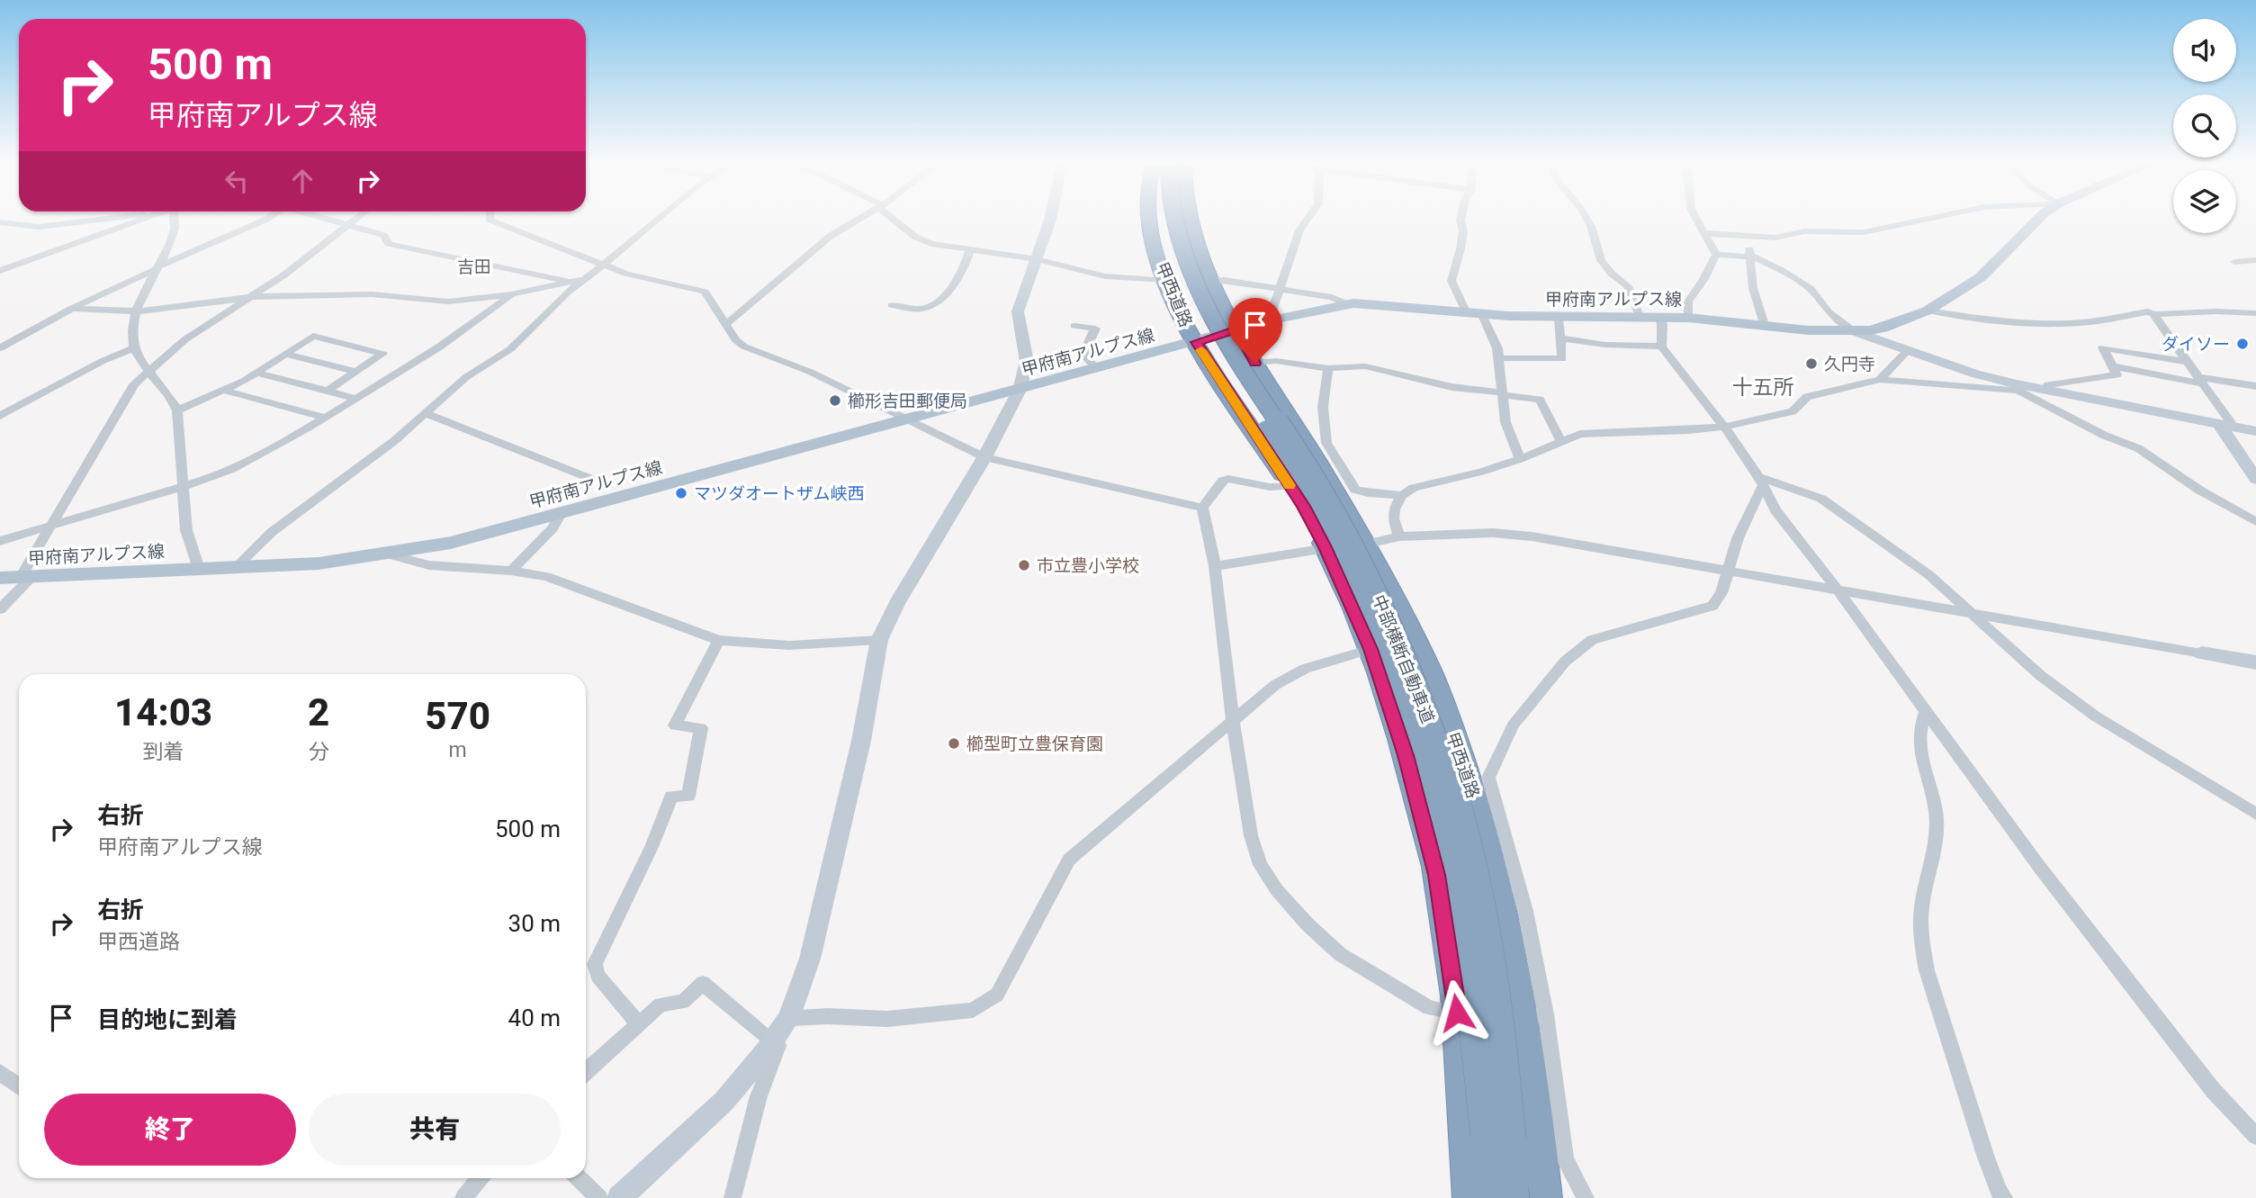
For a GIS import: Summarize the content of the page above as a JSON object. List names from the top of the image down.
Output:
{
  "streets": {
    "highway": ["甲西道路", "中部横断自動車道"],
    "main road": ["甲府南アルプス線"]
  },
  "crossings": [
    ["甲西道路", "甲府南アルプス線"]
  ],
  "districts": ["吉田", "十五所"],
  "places": [
    "ダイソー",
    "久円寺",
    "櫛形吉田郵便局",
    "マツダオートザム峡西",
    "市立豊小学校",
    "櫛型町立豊保育園"
  ],
  "page": {
    "turn": ["500 m", "甲府南アルプス線"],
    "eta": [
      "14:03",
      "到着",
      "2",
      "分",
      "570",
      "m"
    ],
    "list": [
      {
        "name": "右折",
        "note": "甲府南アルプス線",
        "value": "500 m"
      },
      {
        "name": "右折",
        "note": "甲西道路",
        "value": "30 m"
      },
      {
        "name": "目的地に到着",
        "value": "40 m"
      }
    ],
    "buttons": ["終了", "共有"]
  }
}
